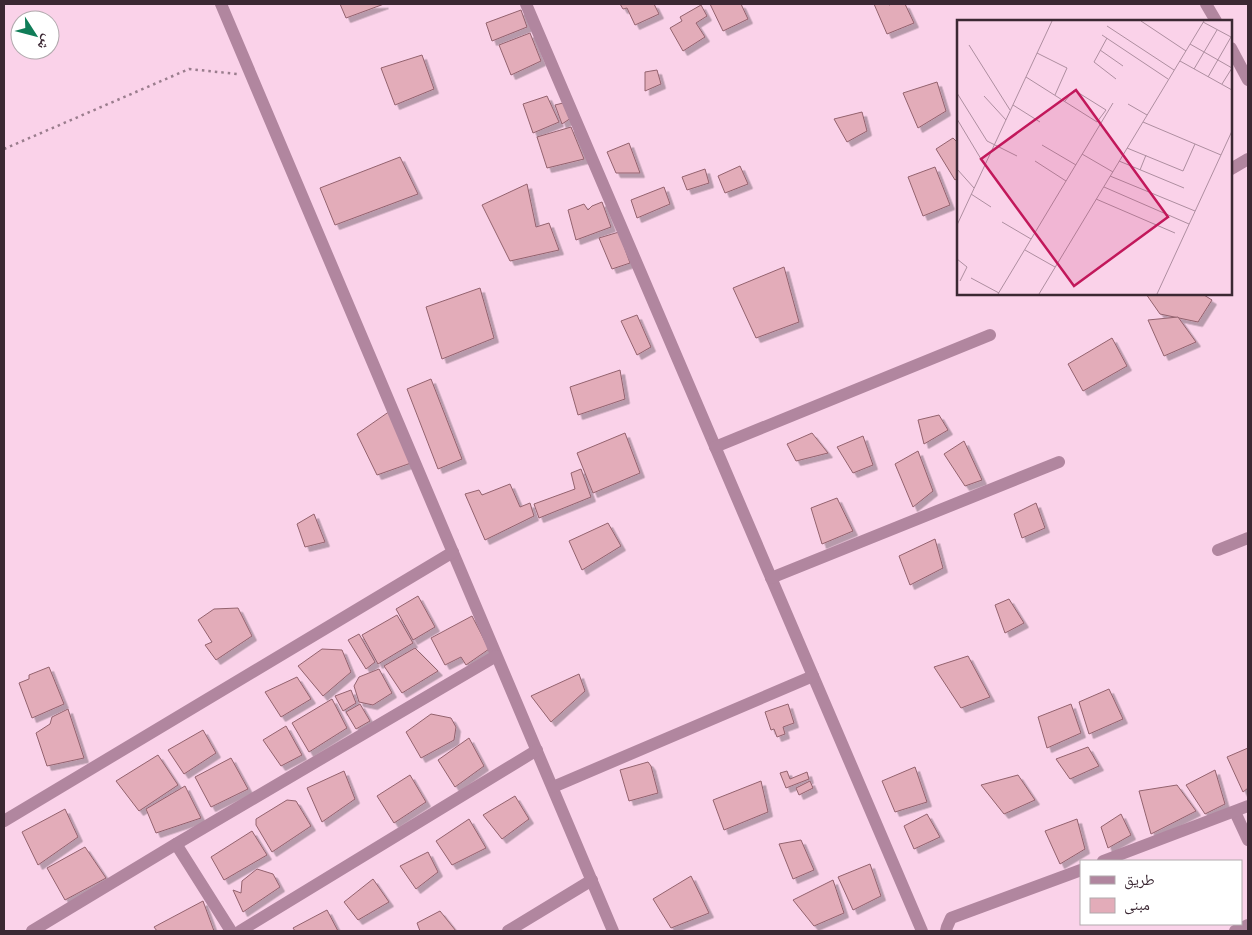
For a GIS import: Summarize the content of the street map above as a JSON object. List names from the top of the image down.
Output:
{
  "legend": ["طريق", "مبنى"],
  "north": "bottom right"
}
